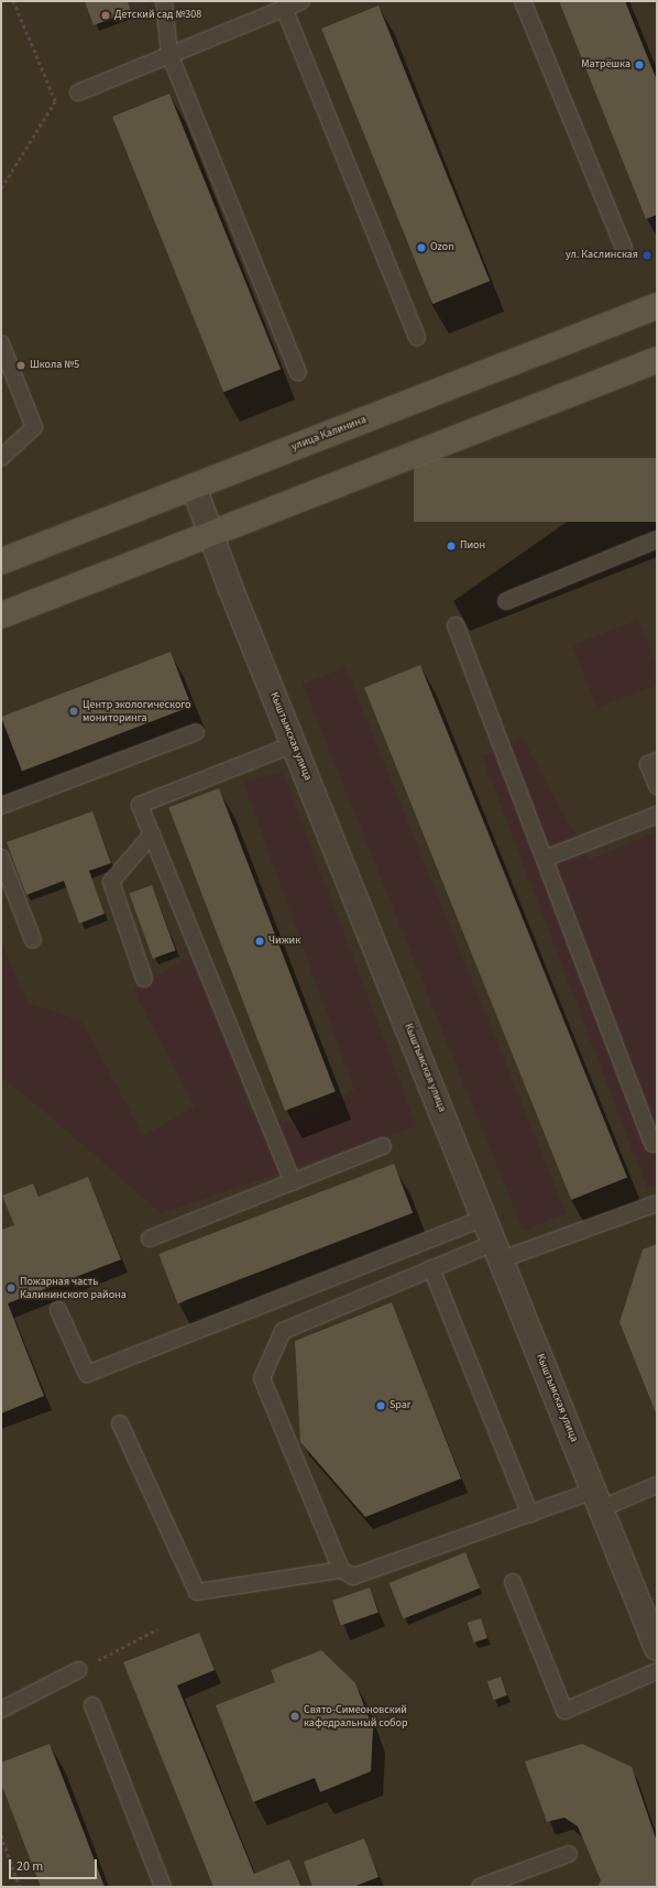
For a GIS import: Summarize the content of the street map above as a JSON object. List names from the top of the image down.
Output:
{
  "streets": {
    "main road": ["улица Калинина"],
    "street": ["Кыштымская улица"]
  },
  "crossings": [
    ["улица Калинина", "Кыштымская улица"]
  ],
  "places": [
    "Детский сад №308",
    "Матрёшка",
    "Ozon",
    "ул. Каслинская",
    "Школа №5",
    "Пион",
    "Центр экологического мониторинга",
    "Чижик",
    "Пожарная часть Калининского района",
    "Spar",
    "Свято-Симеоновский кафедральный собор"
  ],
  "scale_bar": "20 m"
}
